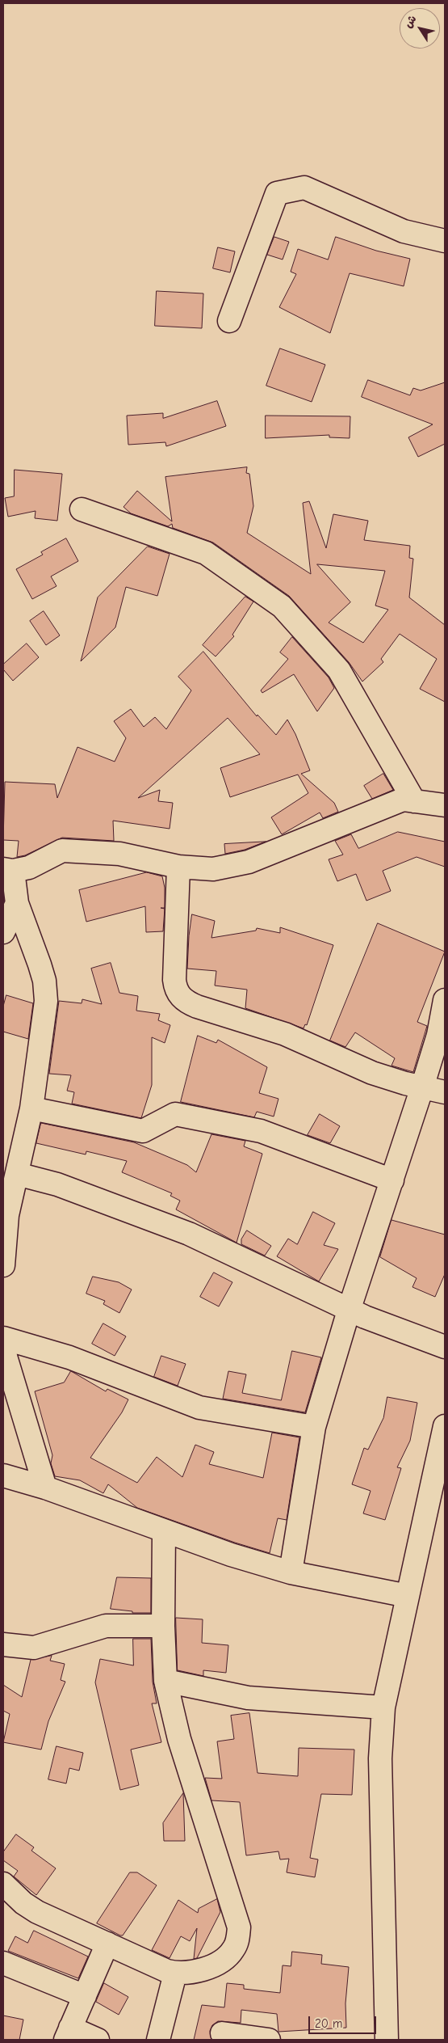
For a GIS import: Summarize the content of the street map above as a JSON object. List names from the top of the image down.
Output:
{
  "scale_bar": "20 m",
  "north": "top left"
}
